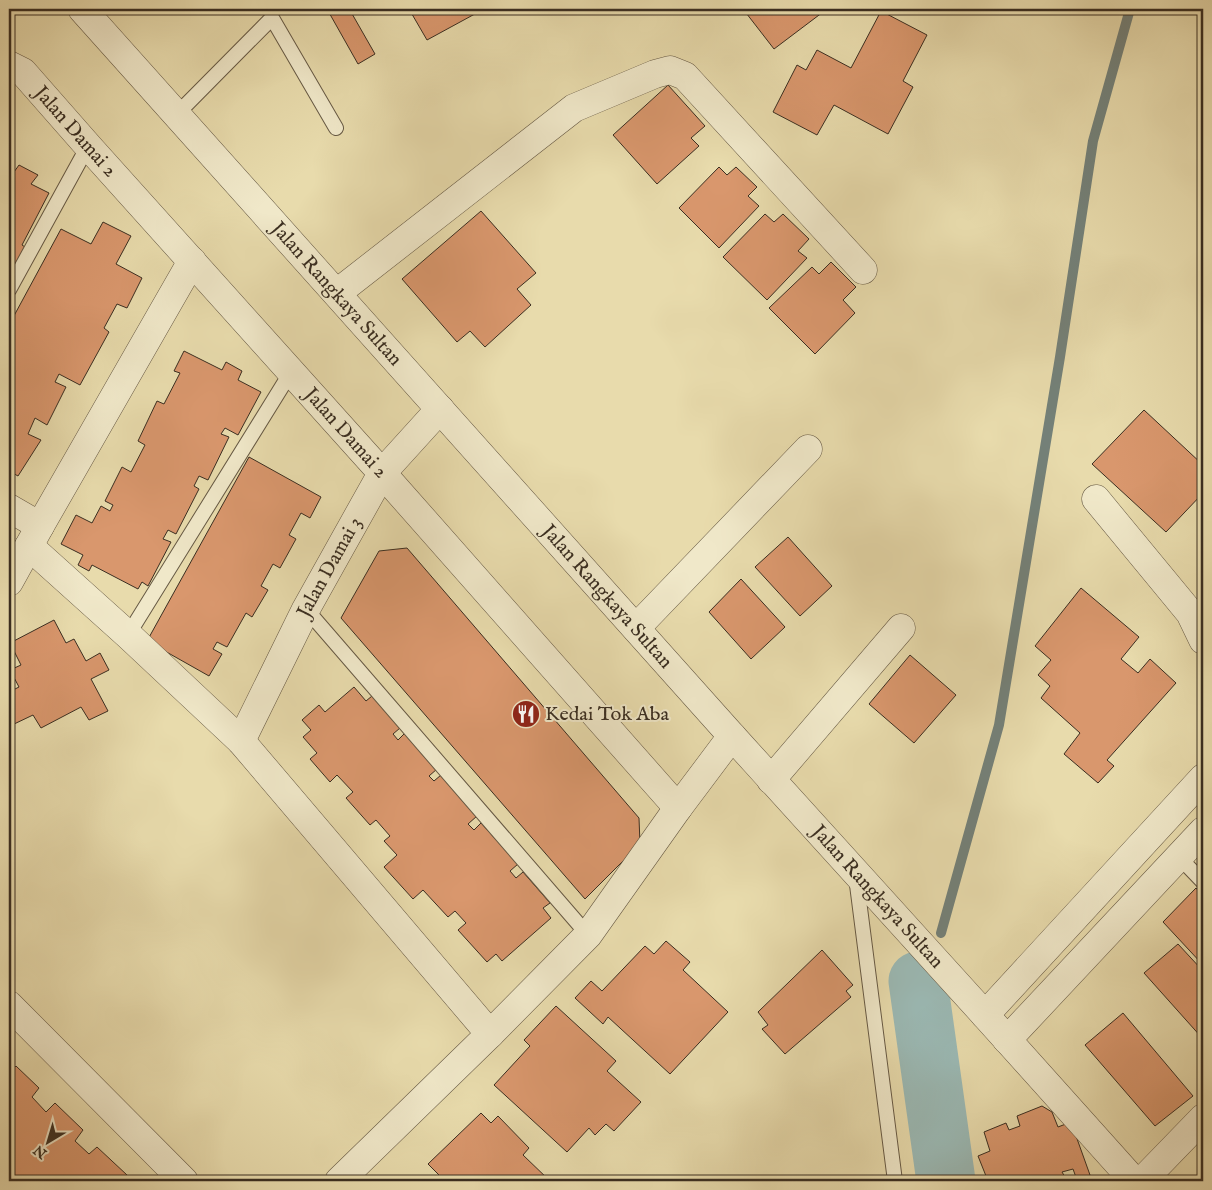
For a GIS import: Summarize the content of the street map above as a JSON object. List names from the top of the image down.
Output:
{
  "streets": {
    "street": ["Jalan Damai 2", "Jalan Rangkaya Sultan", "Jalan Damai 3"]
  },
  "crossings": [
    ["Jalan Damai 2", "Jalan Damai 3"],
    ["Jalan Rangkaya Sultan", "Jalan Damai 3"]
  ],
  "places": {
    "restaurant": ["Kedai Tok Aba"]
  },
  "north": "bottom left"
}
